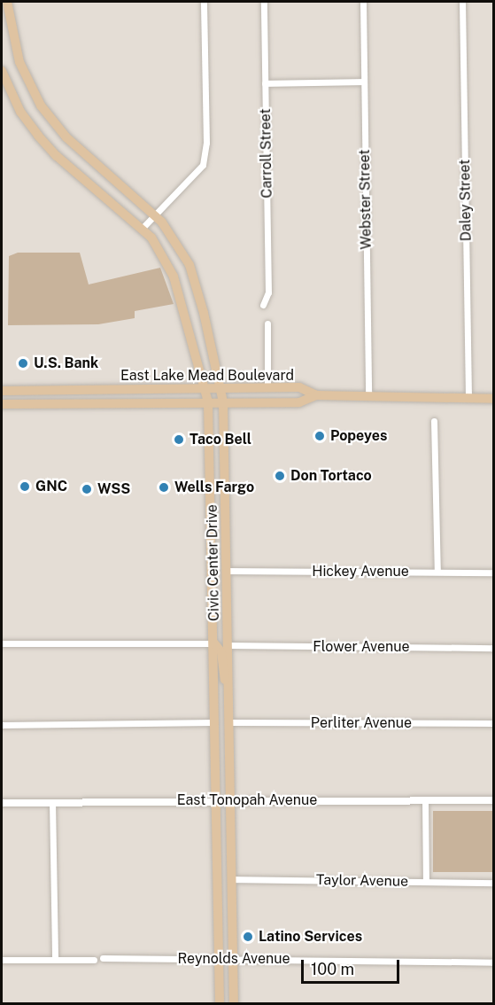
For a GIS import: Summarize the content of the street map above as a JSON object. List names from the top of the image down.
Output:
{
  "streets": {
    "main road": ["East Lake Mead Boulevard", "Civic Center Drive"],
    "street": [
      "Carroll Street",
      "Webster Street",
      "Daley Street",
      "Hickey Avenue",
      "Flower Avenue",
      "Perliter Avenue",
      "East Tonopah Avenue",
      "Taylor Avenue",
      "Reynolds Avenue"
    ]
  },
  "crossings": [
    ["Webster Street", "East Lake Mead Boulevard"],
    ["Daley Street", "East Lake Mead Boulevard"],
    ["East Lake Mead Boulevard", "Civic Center Drive"],
    ["Civic Center Drive", "Hickey Avenue"],
    ["Civic Center Drive", "Flower Avenue"],
    ["Civic Center Drive", "Perliter Avenue"],
    ["Civic Center Drive", "East Tonopah Avenue"],
    ["Civic Center Drive", "Taylor Avenue"],
    ["Civic Center Drive", "Reynolds Avenue"]
  ],
  "places": [
    "U.S. Bank",
    "Popeyes",
    "Taco Bell",
    "Don Tortaco",
    "GNC",
    "Wells Fargo",
    "WSS",
    "Latino Services"
  ],
  "scale_bar": "100 m"
}
